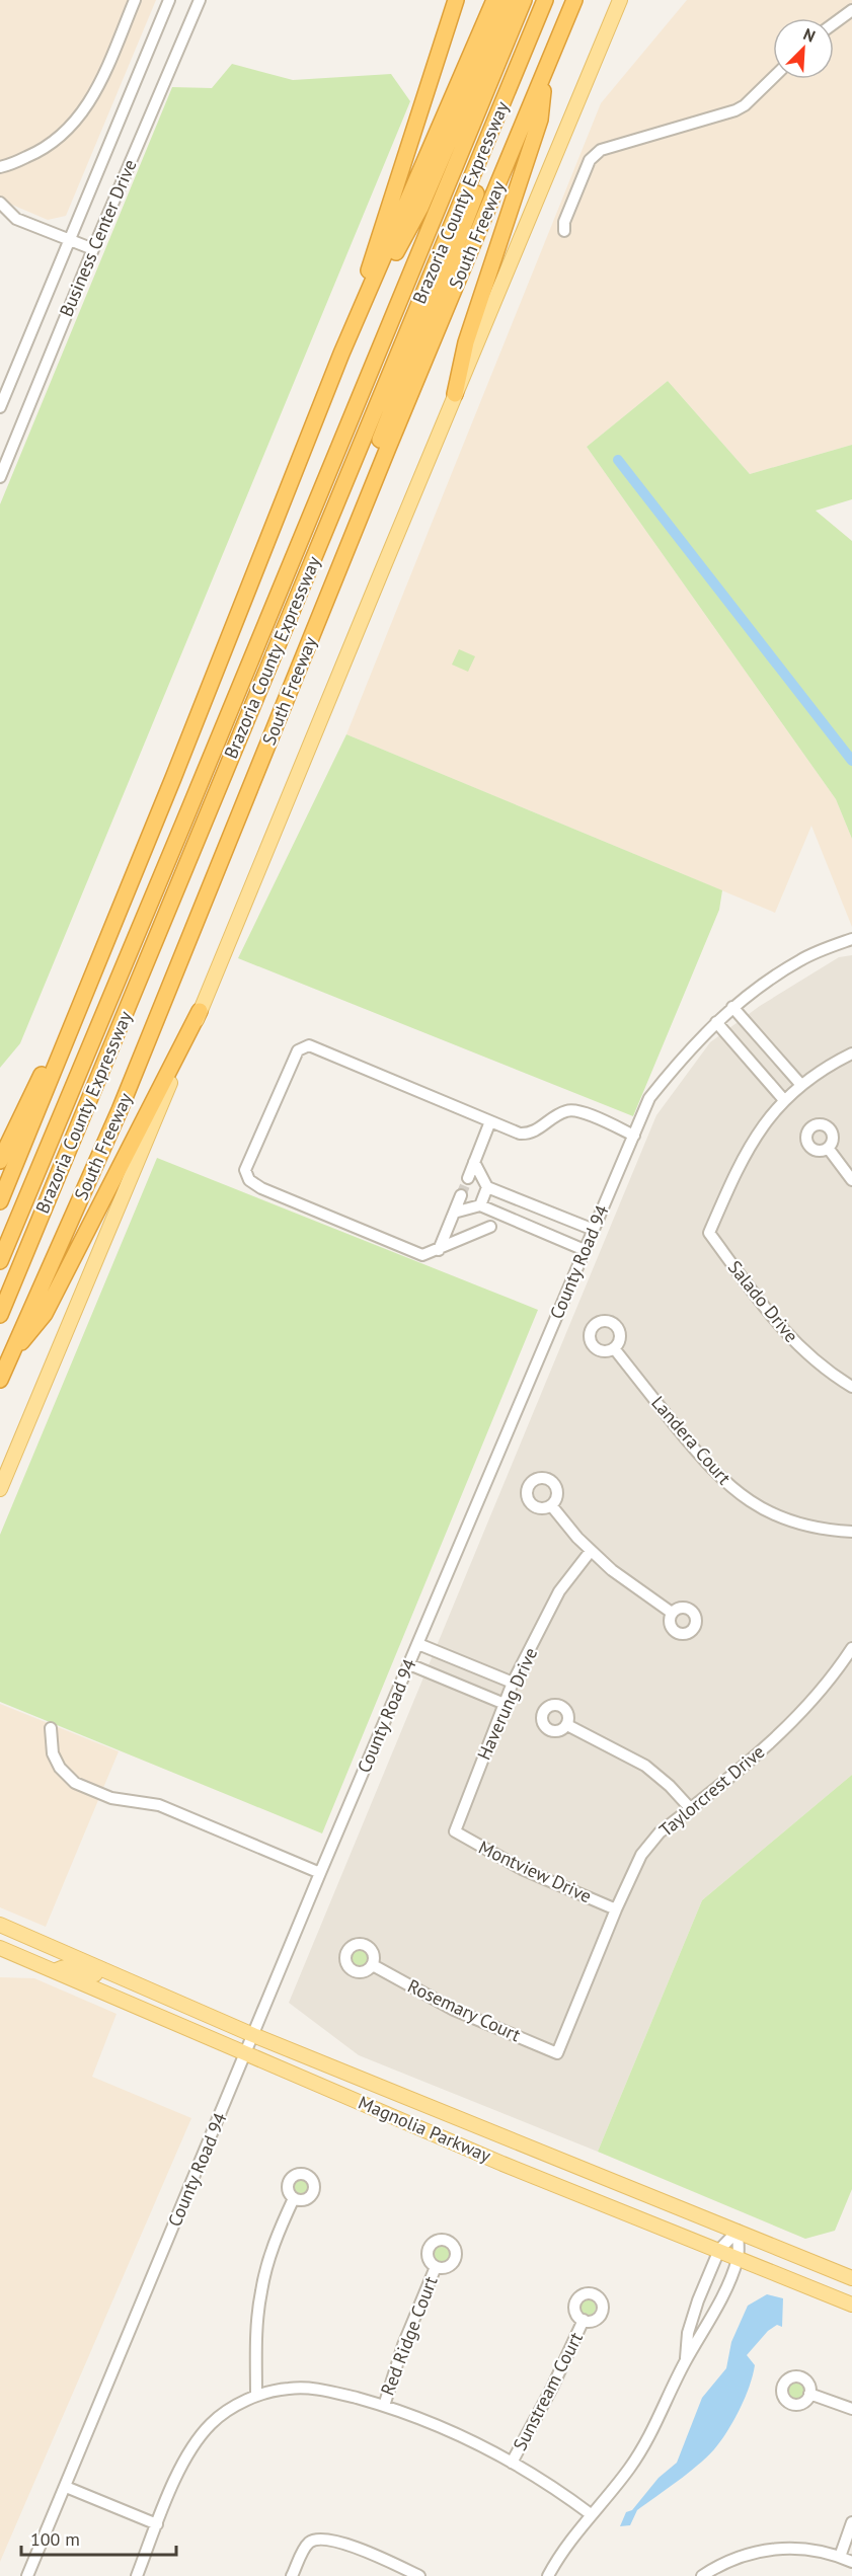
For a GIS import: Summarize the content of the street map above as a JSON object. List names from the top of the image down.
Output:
{
  "streets": {
    "highway": ["Brazoria County Expressway", "South Freeway"],
    "main road": ["Magnolia Parkway"],
    "street": [
      "Business Center Drive",
      "County Road 94",
      "Salado Drive",
      "Landera Court",
      "Haverung Drive",
      "Taylorcrest Drive",
      "Montview Drive",
      "Rosemary Court",
      "Red Ridge Court",
      "Sunstream Court"
    ]
  },
  "crossings": [
    ["County Road 94", "Magnolia Parkway"],
    ["Haverung Drive", "Montview Drive"],
    ["Taylorcrest Drive", "Montview Drive"],
    ["Taylorcrest Drive", "Rosemary Court"]
  ],
  "scale_bar": "100 m",
  "north": "top right"
}
